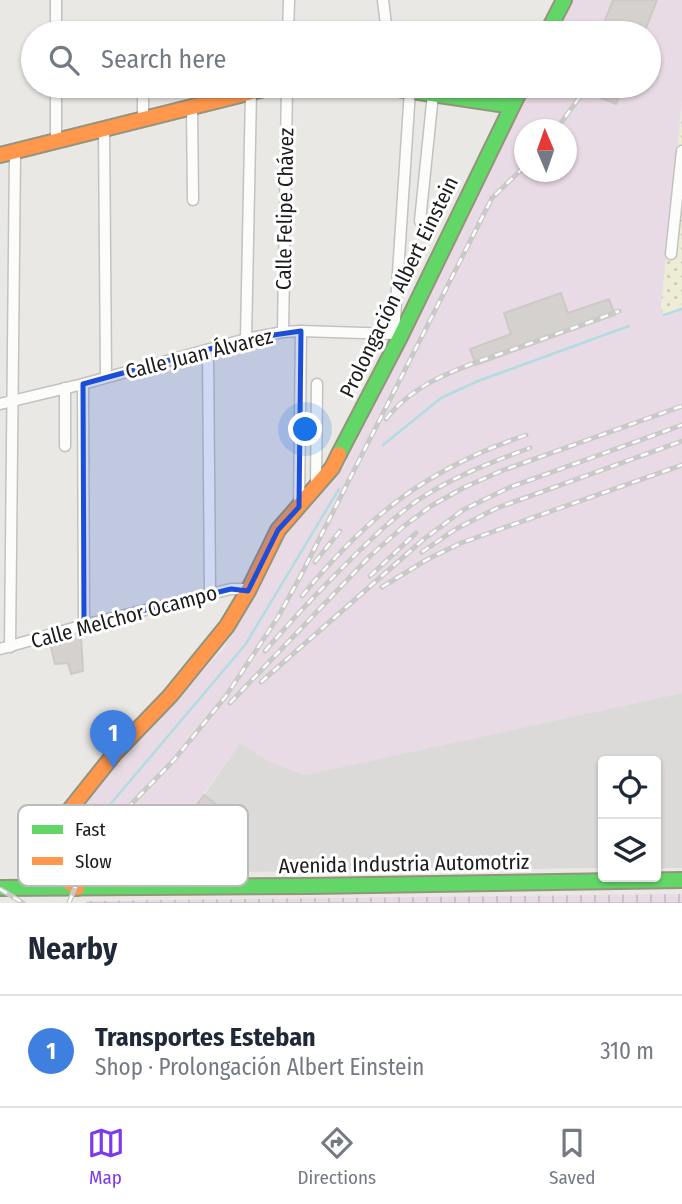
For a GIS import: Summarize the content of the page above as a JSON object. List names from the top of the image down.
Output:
{
  "streets": {
    "main road": ["Prolongación Albert Einstein", "Avenida Industria Automotriz"],
    "street": ["Calle Felipe Chávez", "Calle Juan Álvarez", "Calle Melchor Ocampo"]
  },
  "crossings": [
    ["Calle Felipe Chávez", "Calle Juan Álvarez"],
    ["Prolongación Albert Einstein", "Calle Juan Álvarez"],
    ["Prolongación Albert Einstein", "Calle Melchor Ocampo"]
  ],
  "legend": ["Fast", "Slow"],
  "north": "top",
  "page": {
    "search": "Search here",
    "pins": "1",
    "heading": "Nearby",
    "list": [
      {
        "mark": "1",
        "name": "Transportes Esteban",
        "note": "Shop · Prolongación Albert Einstein",
        "value": "310 m"
      }
    ],
    "nav": ["Map", "Directions", "Saved"]
  }
}
